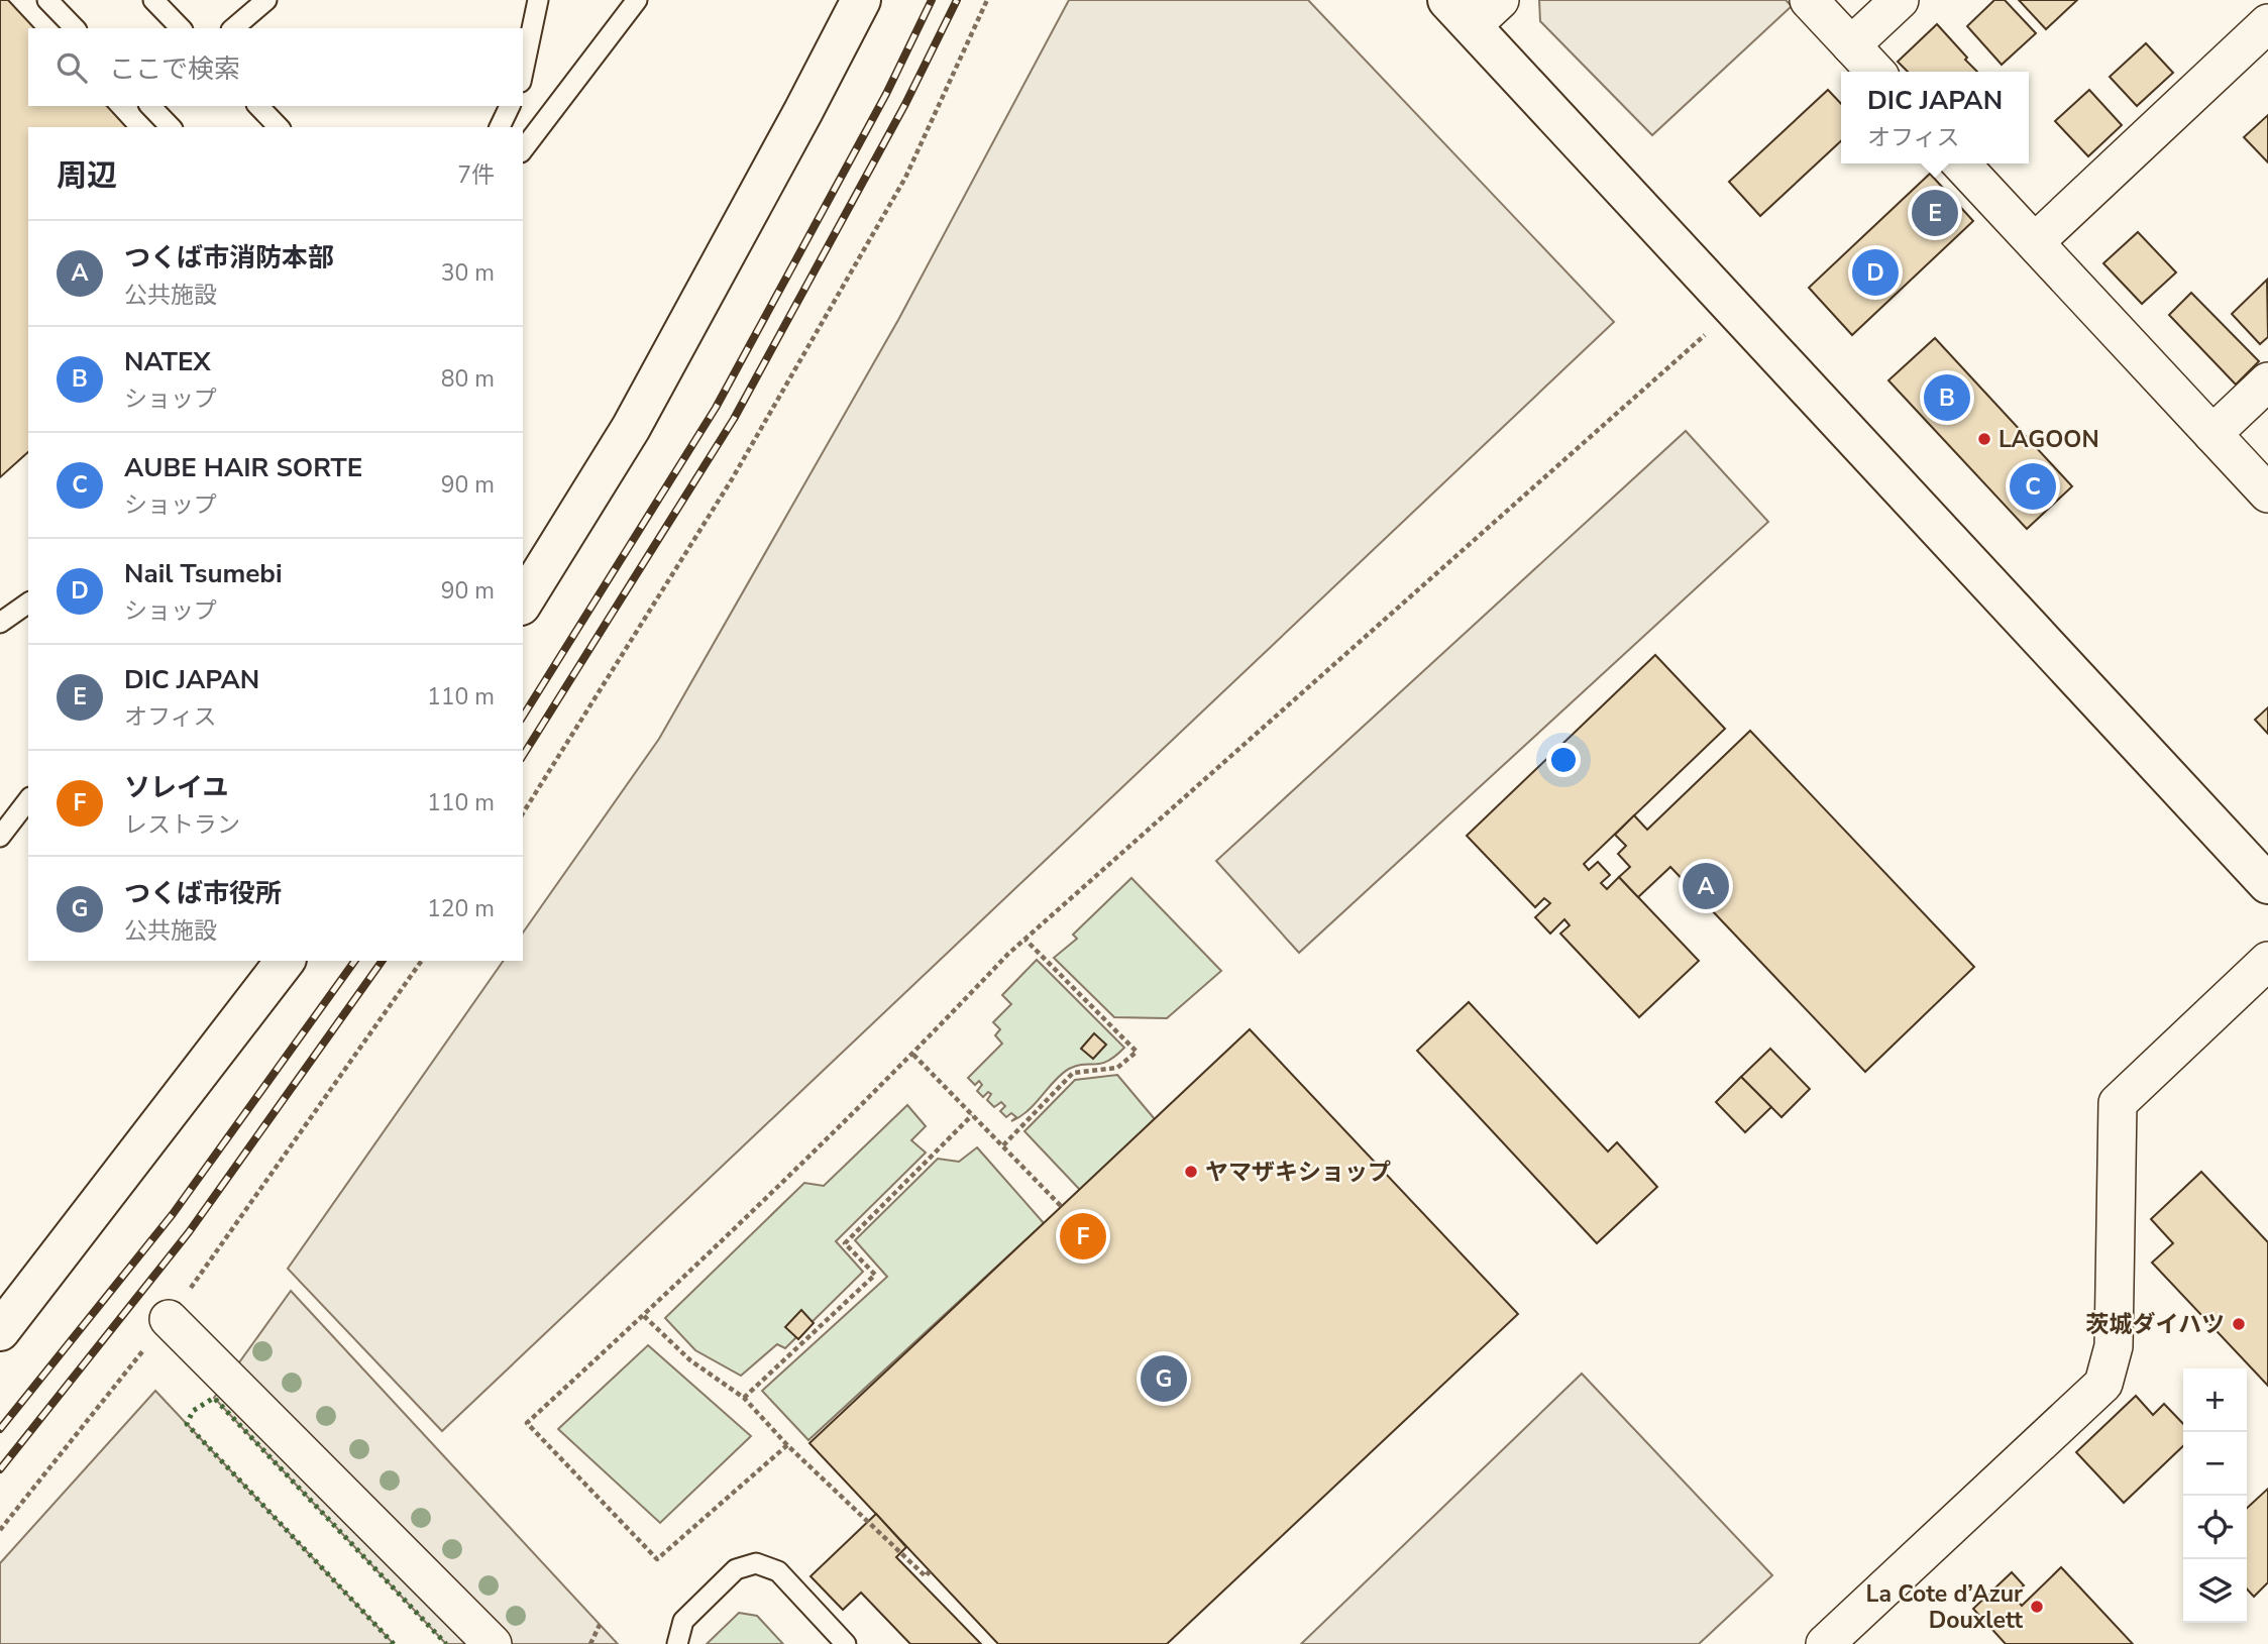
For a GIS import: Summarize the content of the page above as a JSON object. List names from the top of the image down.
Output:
{
  "places": [
    "LAGOON",
    "ヤマザキショップ",
    "茨城ダイハツ",
    "La Cote d’Azur Douxlett"
  ],
  "page": {
    "search": "ここで検索",
    "popup": ["DIC JAPAN", "オフィス"],
    "heading": ["周辺", "7件"],
    "pins": [
      "E",
      "D",
      "B",
      "C",
      "A",
      "F",
      "G"
    ],
    "list": [
      {
        "mark": "A",
        "name": "つくば市消防本部",
        "note": "公共施設",
        "value": "30 m"
      },
      {
        "mark": "B",
        "name": "NATEX",
        "note": "ショップ",
        "value": "80 m"
      },
      {
        "mark": "C",
        "name": "AUBE HAIR SORTE",
        "note": "ショップ",
        "value": "90 m"
      },
      {
        "mark": "D",
        "name": "Nail Tsumebi",
        "note": "ショップ",
        "value": "90 m"
      },
      {
        "mark": "E",
        "name": "DIC JAPAN",
        "note": "オフィス",
        "value": "110 m"
      },
      {
        "mark": "F",
        "name": "ソレイユ",
        "note": "レストラン",
        "value": "110 m"
      },
      {
        "mark": "G",
        "name": "つくば市役所",
        "note": "公共施設",
        "value": "120 m"
      }
    ],
    "map_buttons": ["+", "−"]
  }
}
